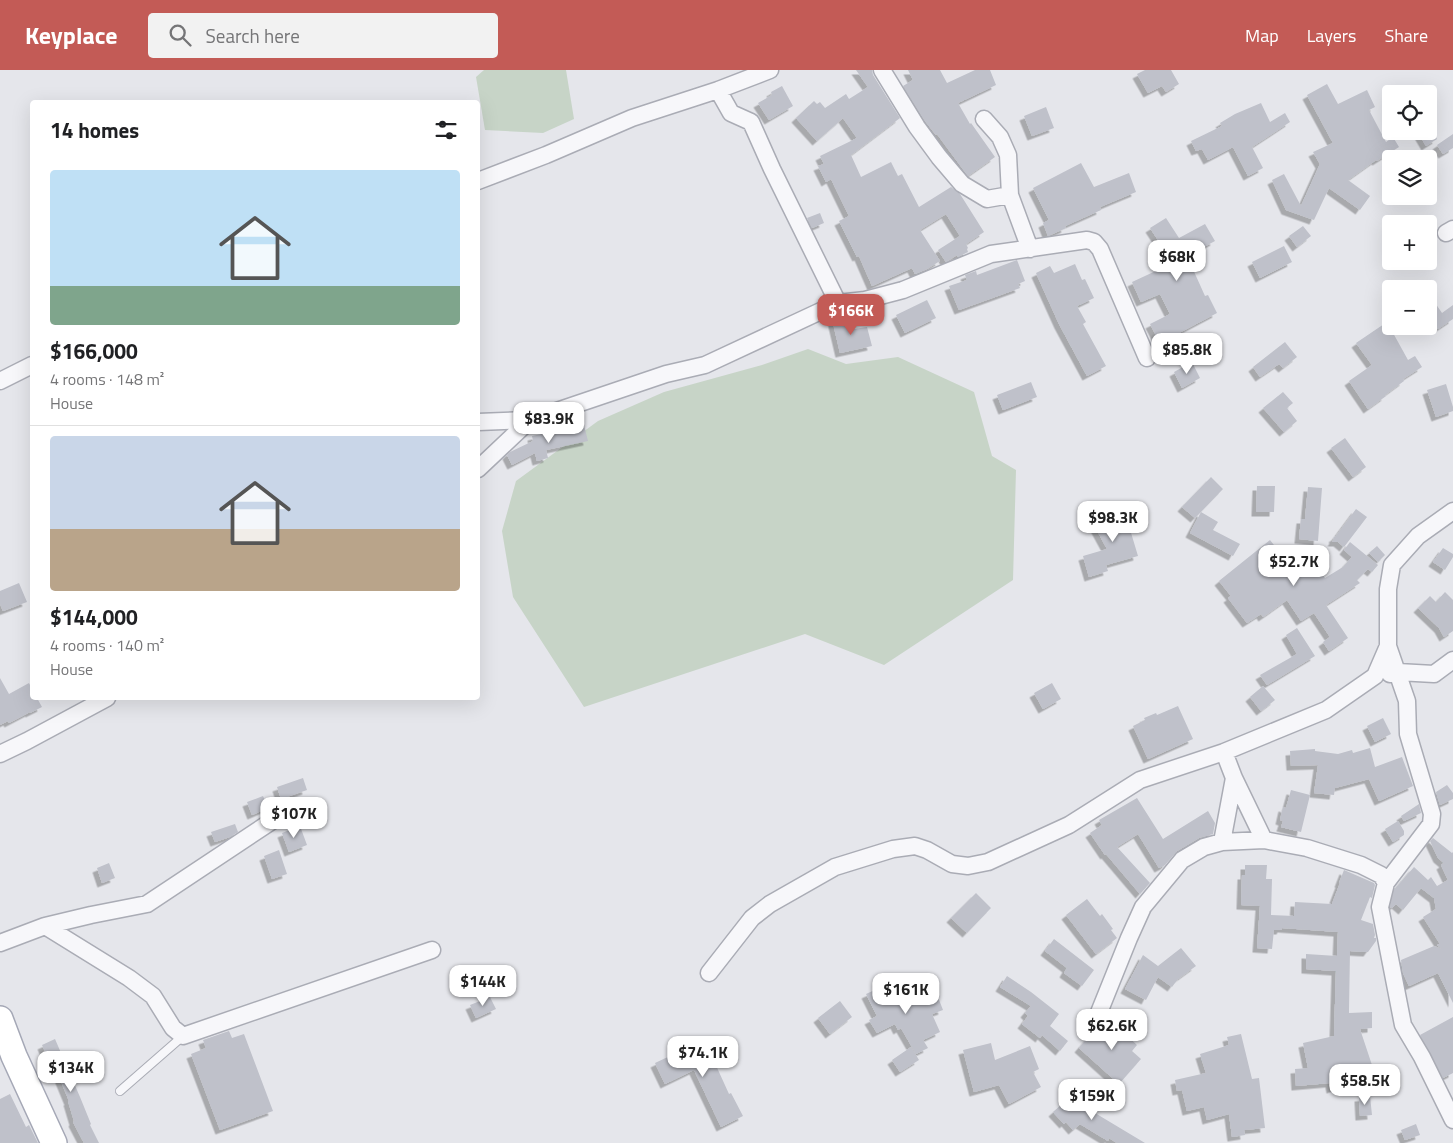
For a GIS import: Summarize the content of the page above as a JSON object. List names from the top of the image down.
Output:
{
  "page": {
    "header": "Keyplace",
    "search": "Search here",
    "nav": ["Map", "Layers", "Share"],
    "map_buttons": ["+", "−"],
    "heading": "14 homes",
    "list": [
      {
        "name": "$166,000",
        "note": "4 rooms · 148 m² · House"
      },
      {
        "name": "$144,000",
        "note": "4 rooms · 140 m² · House"
      }
    ],
    "price": [
      "$68K",
      "$166K",
      "$85.8K",
      "$83.9K",
      "$98.3K",
      "$52.7K",
      "$107K",
      "$144K",
      "$161K",
      "$62.6K",
      "$74.1K",
      "$134K",
      "$58.5K",
      "$159K"
    ]
  }
}
